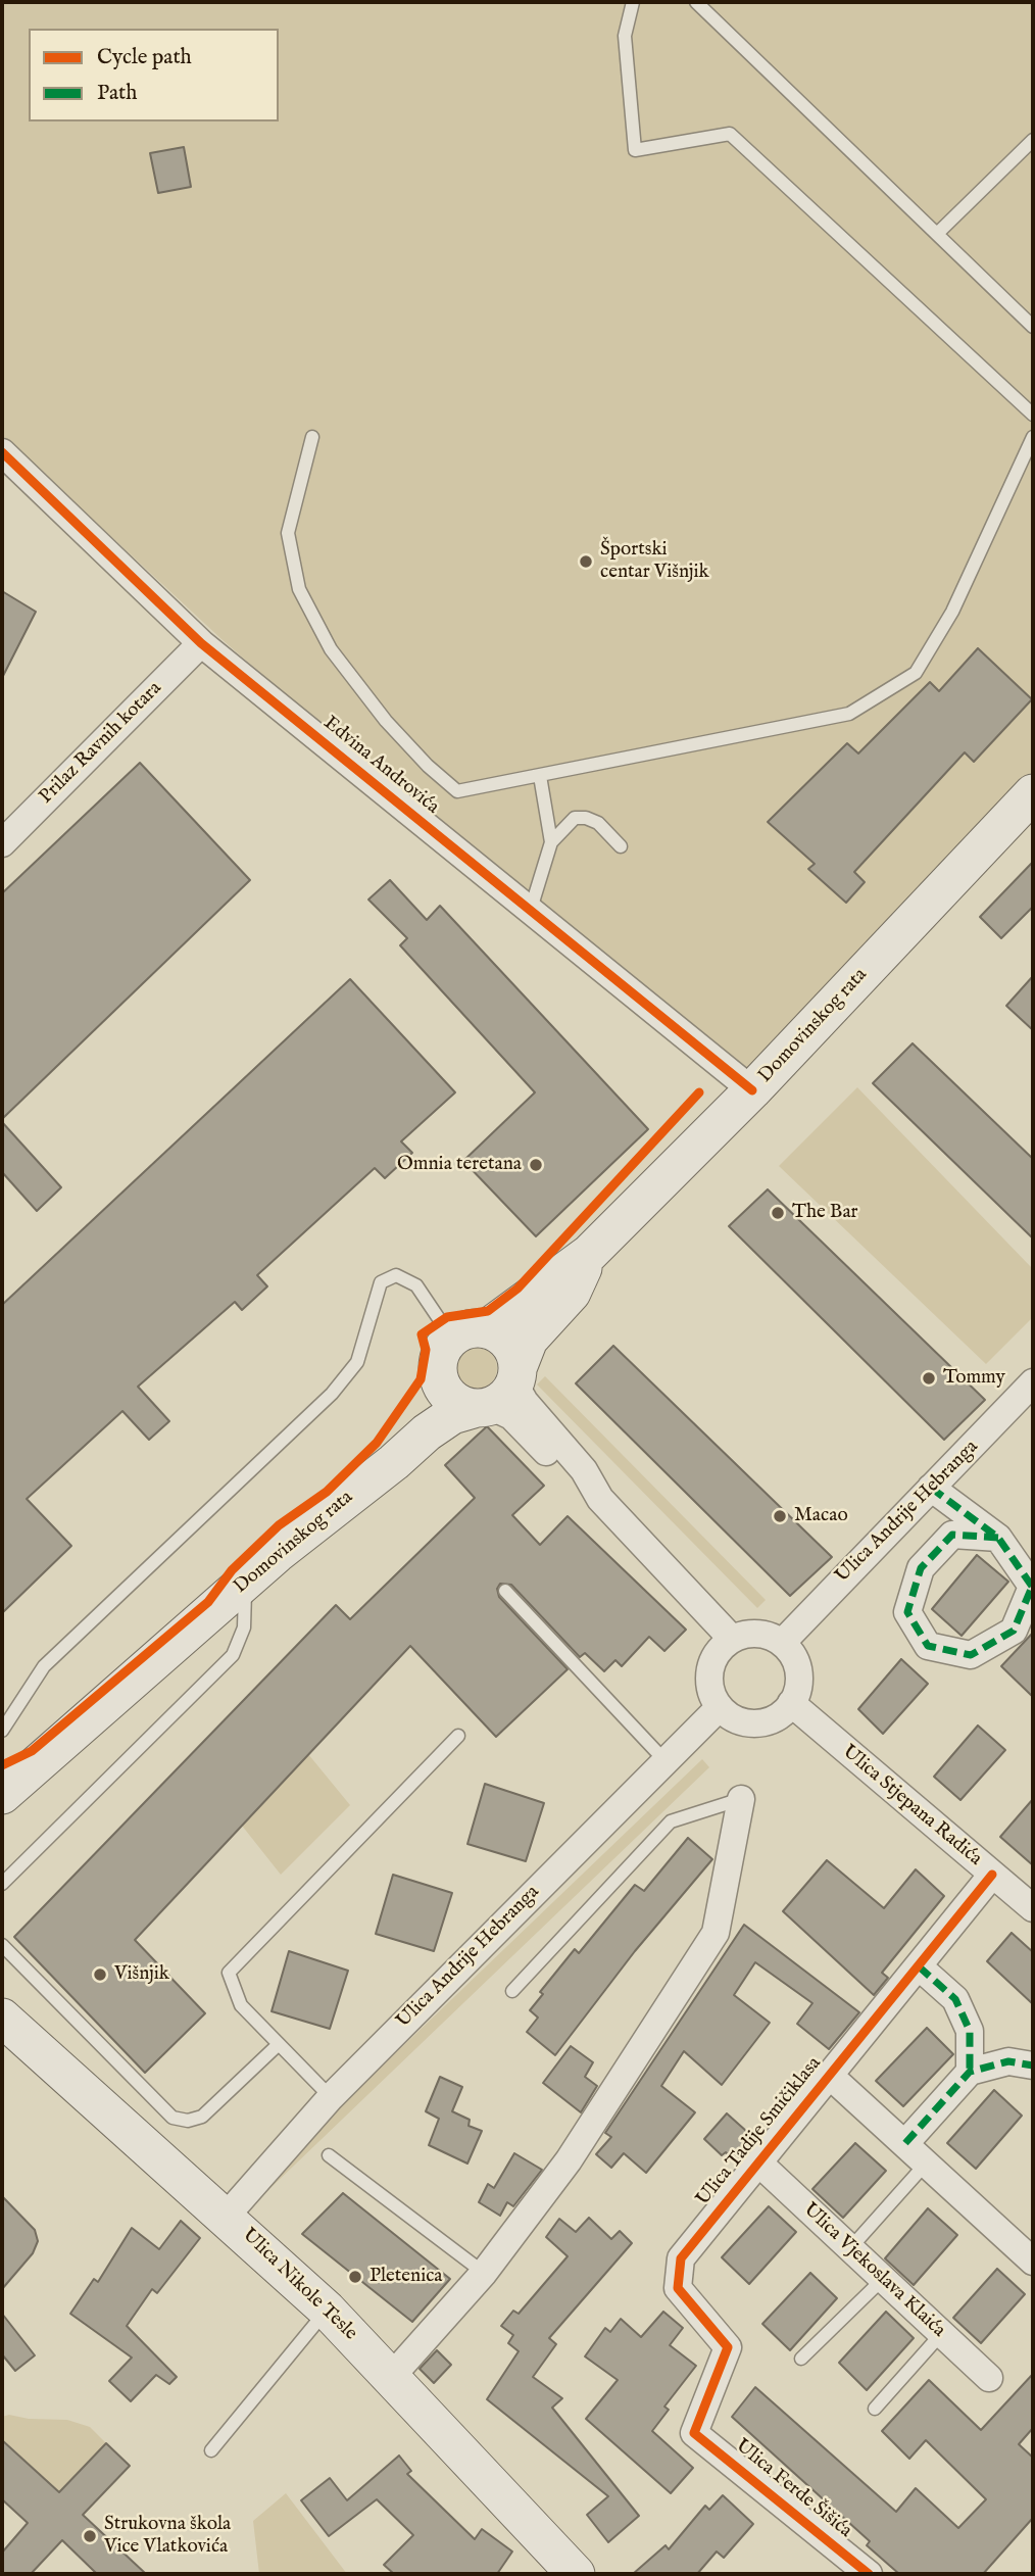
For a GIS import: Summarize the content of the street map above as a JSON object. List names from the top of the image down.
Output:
{
  "streets": {
    "main road": ["Domovinskog rata", "Ulica Nikole Tesle"],
    "street": [
      "Prilaz Ravnih kotara",
      "Edvina Androvića",
      "Ulica Andrije Hebranga",
      "Ulica Stjepana Radića",
      "Ulica Tadije Smičiklasa",
      "Ulica Vjekoslava Klaića",
      "Ulica Ferde Šišića"
    ]
  },
  "crossings": [
    ["Prilaz Ravnih kotara", "Edvina Androvića"],
    ["Edvina Androvića", "Domovinskog rata"],
    ["Ulica Andrije Hebranga", "Ulica Stjepana Radića"],
    ["Ulica Andrije Hebranga", "Ulica Nikole Tesle"],
    ["Ulica Stjepana Radića", "Ulica Tadije Smičiklasa"],
    ["Ulica Tadije Smičiklasa", "Ulica Vjekoslava Klaića"],
    ["Ulica Tadije Smičiklasa", "Ulica Ferde Šišića"]
  ],
  "places": [
    "Športski centar Višnjik",
    "Omnia teretana",
    "The Bar",
    "Tommy",
    "Macao",
    "Višnjik",
    "Pletenica",
    "Strukovna škola Vice Vlatkovića"
  ],
  "legend": ["Cycle path", "Path"]
}
